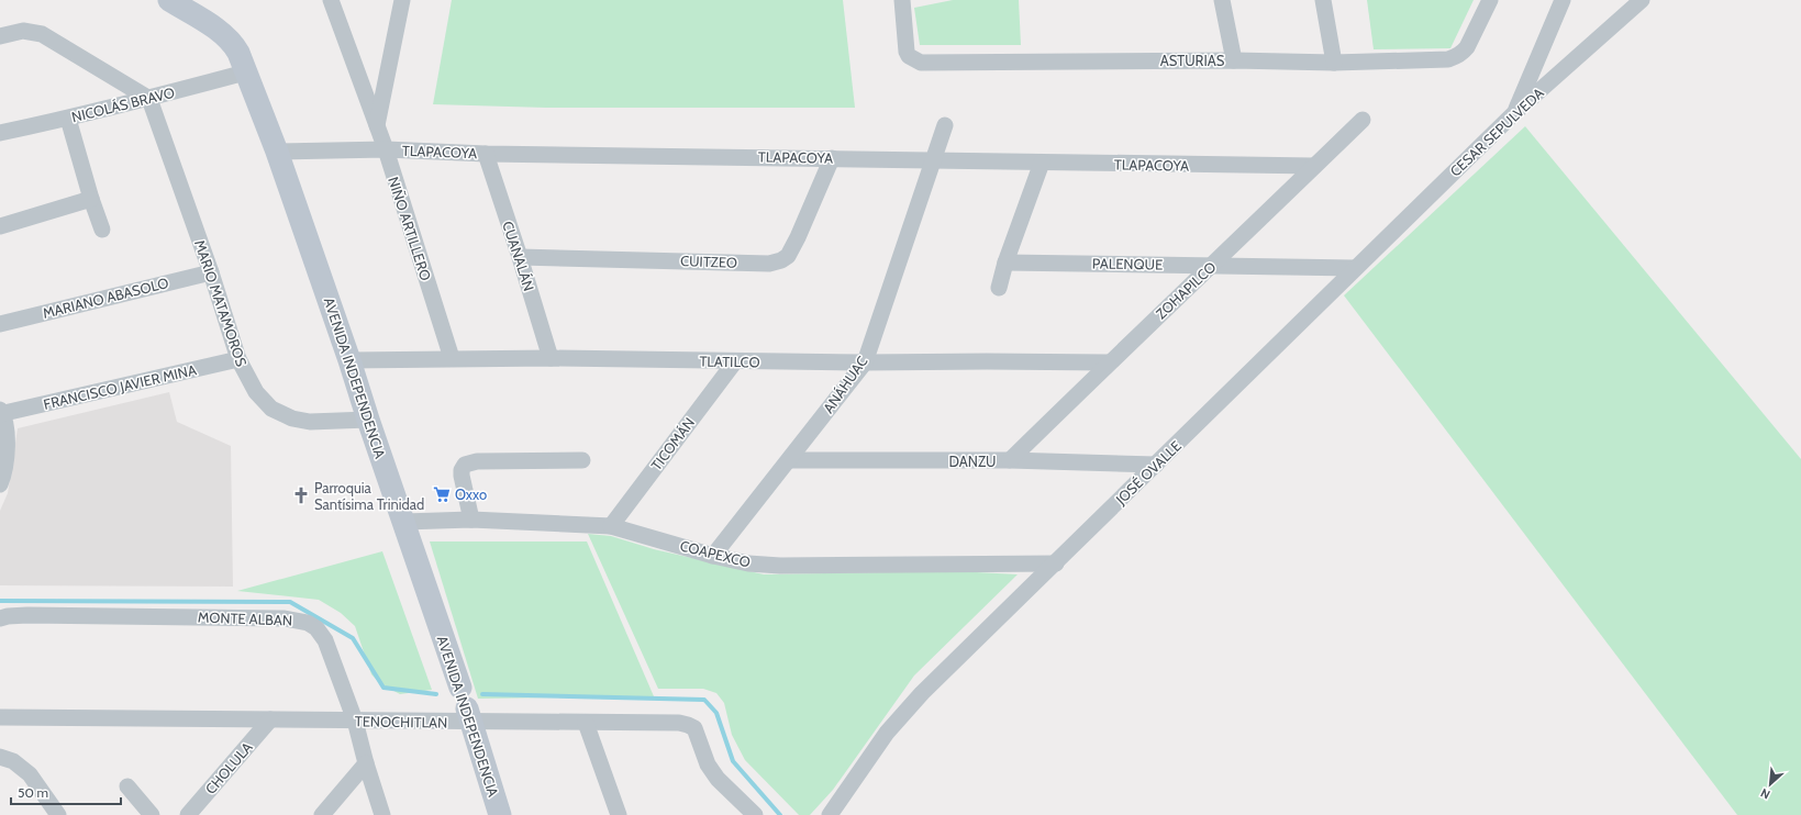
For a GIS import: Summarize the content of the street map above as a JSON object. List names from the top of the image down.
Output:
{
  "streets": {
    "street": [
      "ASTURIAS",
      "NICOLÁS BRAVO",
      "CESAR SEPULVEDA",
      "TLAPACOYA",
      "NIÑO ARTILLERO",
      "CUANALÁN",
      "CUITZEO",
      "PALENQUE",
      "ZOHAPILCO",
      "MARIANO ABASOLO",
      "MARIO MATAMOROS",
      "TLATILCO",
      "AVENIDA INDEPENDENCIA",
      "ANÁHUAC",
      "FRANCISCO JAVIER MINA",
      "TICOMÁN",
      "DANZU",
      "JOSÉ OVALLE",
      "COAPEXCO",
      "MONTE ALBAN",
      "TENOCHITLAN",
      "CHOLULA"
    ]
  },
  "crossings": [
    ["NICOLÁS BRAVO", "MARIO MATAMOROS"],
    ["NICOLÁS BRAVO", "AVENIDA INDEPENDENCIA"],
    ["CESAR SEPULVEDA", "PALENQUE"],
    ["CESAR SEPULVEDA", "JOSÉ OVALLE"],
    ["TLAPACOYA", "NIÑO ARTILLERO"],
    ["TLAPACOYA", "CUANALÁN"],
    ["TLAPACOYA", "CUITZEO"],
    ["TLAPACOYA", "ZOHAPILCO"],
    ["TLAPACOYA", "AVENIDA INDEPENDENCIA"],
    ["TLAPACOYA", "ANÁHUAC"],
    ["NIÑO ARTILLERO", "TLATILCO"],
    ["CUANALÁN", "CUITZEO"],
    ["CUANALÁN", "TLATILCO"],
    ["PALENQUE", "ZOHAPILCO"],
    ["PALENQUE", "JOSÉ OVALLE"],
    ["ZOHAPILCO", "TLATILCO"],
    ["ZOHAPILCO", "DANZU"],
    ["MARIANO ABASOLO", "MARIO MATAMOROS"],
    ["MARIO MATAMOROS", "AVENIDA INDEPENDENCIA"],
    ["MARIO MATAMOROS", "FRANCISCO JAVIER MINA"],
    ["TLATILCO", "AVENIDA INDEPENDENCIA"],
    ["TLATILCO", "ANÁHUAC"],
    ["TLATILCO", "TICOMÁN"],
    ["AVENIDA INDEPENDENCIA", "COAPEXCO"],
    ["AVENIDA INDEPENDENCIA", "TENOCHITLAN"],
    ["ANÁHUAC", "DANZU"],
    ["ANÁHUAC", "COAPEXCO"],
    ["TICOMÁN", "COAPEXCO"],
    ["DANZU", "JOSÉ OVALLE"],
    ["JOSÉ OVALLE", "COAPEXCO"],
    ["MONTE ALBAN", "TENOCHITLAN"],
    ["TENOCHITLAN", "CHOLULA"]
  ],
  "places": {
    "supermarket": ["Oxxo"],
    "church": ["Parroquia Santísima Trinidad"]
  },
  "scale_bar": "50 m",
  "north": "bottom left"
}
